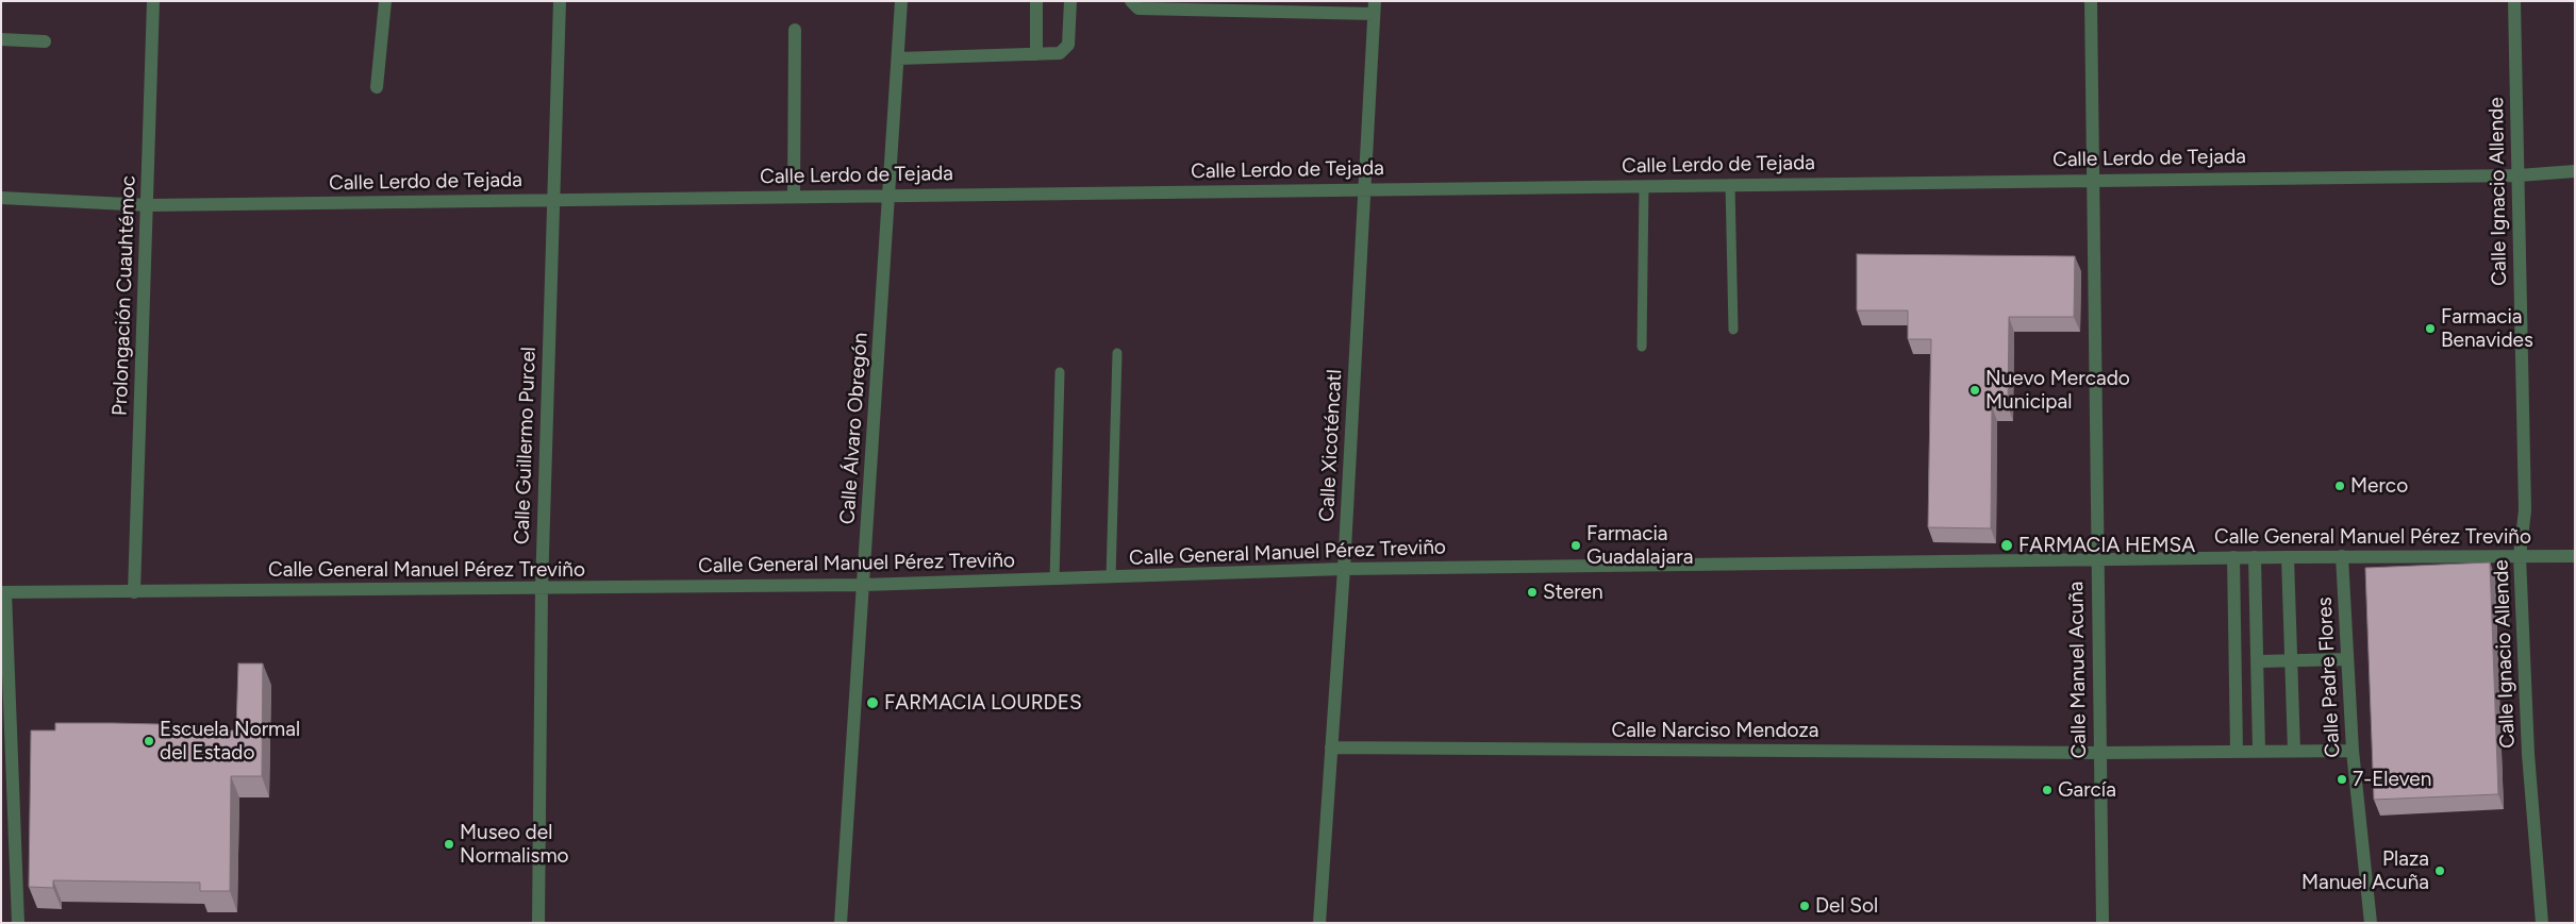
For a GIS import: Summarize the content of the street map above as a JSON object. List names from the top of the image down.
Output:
{
  "streets": {
    "street": [
      "Calle Lerdo de Tejada",
      "Calle Ignacio Allende",
      "Prolongación Cuauhtémoc",
      "Calle Álvaro Obregón",
      "Calle Guillermo Purcel",
      "Calle Xicoténcatl",
      "Calle General Manuel Pérez Treviño",
      "Calle Manuel Acuña",
      "Calle Padre Flores",
      "Calle Narciso Mendoza"
    ]
  },
  "crossings": [
    ["Calle Lerdo de Tejada", "Calle Ignacio Allende"],
    ["Calle Lerdo de Tejada", "Prolongación Cuauhtémoc"],
    ["Calle Lerdo de Tejada", "Calle Álvaro Obregón"],
    ["Calle Lerdo de Tejada", "Calle Guillermo Purcel"],
    ["Calle Lerdo de Tejada", "Calle Xicoténcatl"],
    ["Calle Lerdo de Tejada", "Calle Manuel Acuña"],
    ["Calle Ignacio Allende", "Calle General Manuel Pérez Treviño"],
    ["Prolongación Cuauhtémoc", "Calle General Manuel Pérez Treviño"],
    ["Calle Álvaro Obregón", "Calle General Manuel Pérez Treviño"],
    ["Calle Guillermo Purcel", "Calle General Manuel Pérez Treviño"],
    ["Calle Xicoténcatl", "Calle General Manuel Pérez Treviño"],
    ["Calle Xicoténcatl", "Calle Narciso Mendoza"],
    ["Calle General Manuel Pérez Treviño", "Calle Manuel Acuña"],
    ["Calle General Manuel Pérez Treviño", "Calle Padre Flores"],
    ["Calle Manuel Acuña", "Calle Narciso Mendoza"],
    ["Calle Padre Flores", "Calle Narciso Mendoza"]
  ],
  "places": [
    "Farmacia Benavides",
    "Nuevo Mercado Municipal",
    "Merco",
    "Farmacia Guadalajara",
    "FARMACIA HEMSA",
    "Steren",
    "FARMACIA LOURDES",
    "Escuela Normal del Estado",
    "7-Eleven",
    "García",
    "Museo del Normalismo",
    "Plaza Manuel Acuña",
    "Del Sol"
  ]
}
